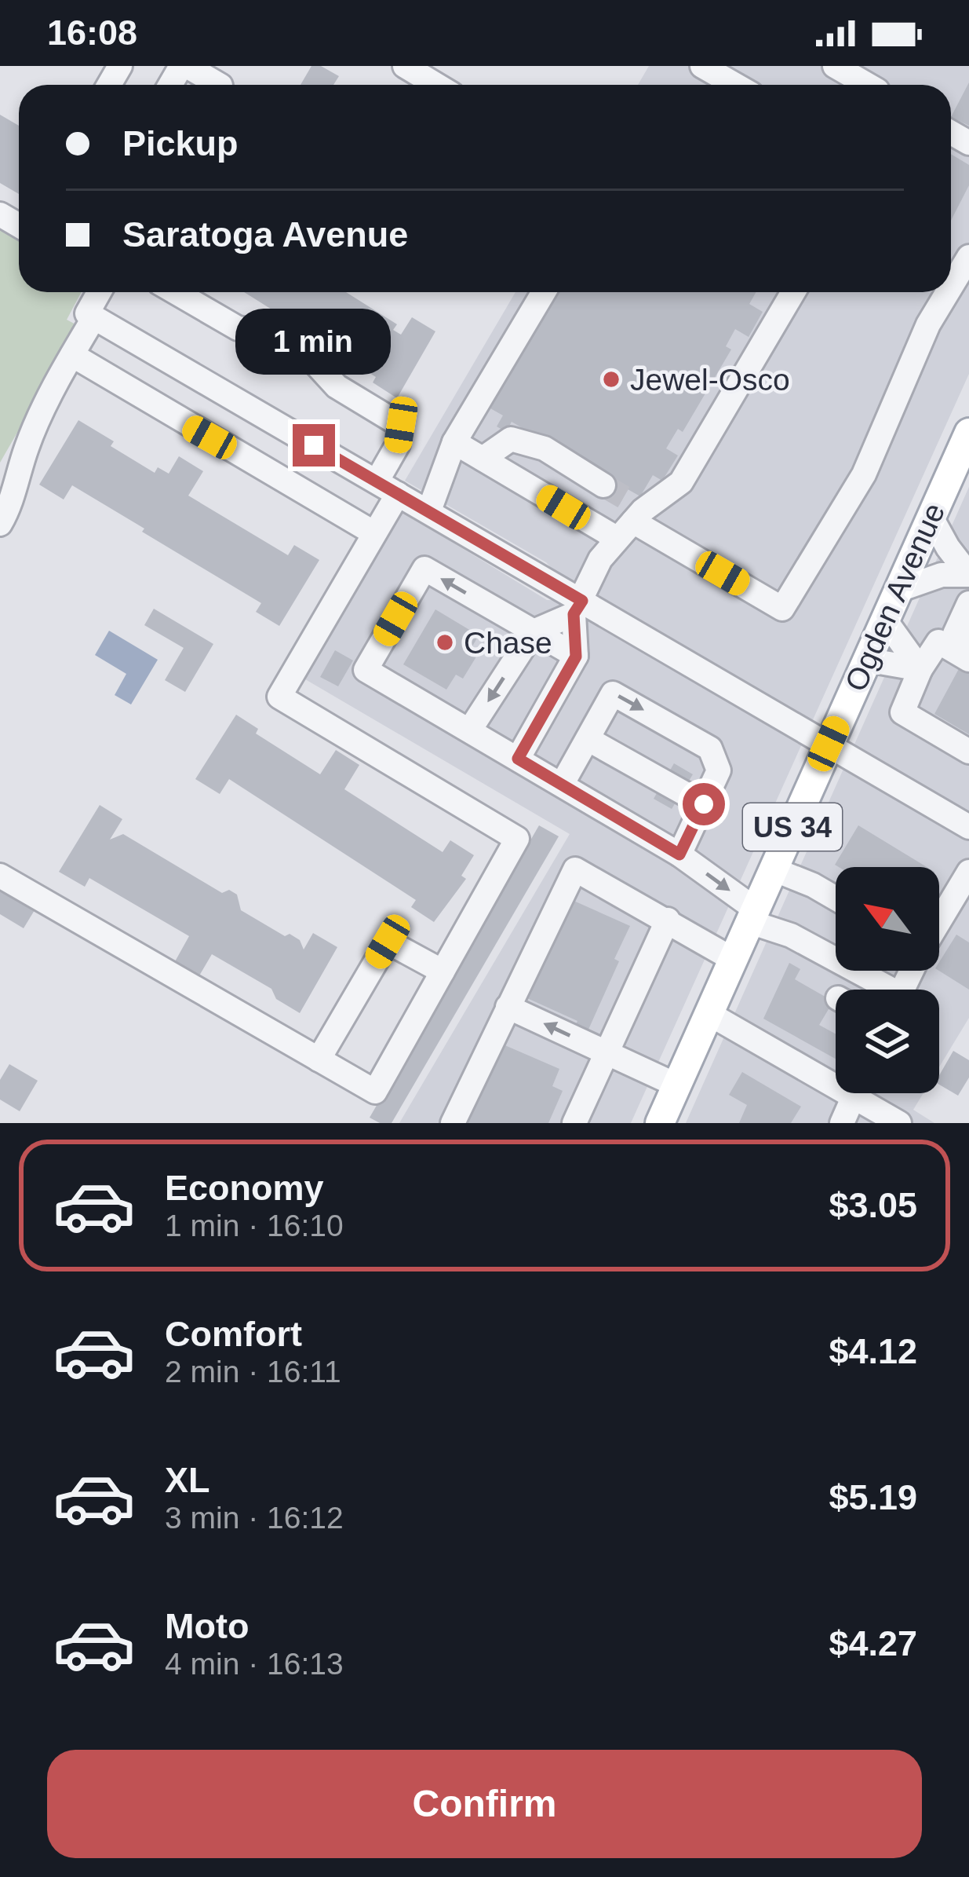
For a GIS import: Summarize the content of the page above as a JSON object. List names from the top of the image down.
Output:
{
  "streets": {
    "main road": ["Ogden Avenue", "US 34"]
  },
  "places": ["Jewel-Osco", "Chase"],
  "north": "top left",
  "page": {
    "status": "16:08",
    "banner": ["Pickup", "Saratoga Avenue"],
    "bubble": "1 min",
    "list": [
      {
        "name": "Economy",
        "note": "1 min · 16:10",
        "value": "$3.05"
      },
      {
        "name": "Comfort",
        "note": "2 min · 16:11",
        "value": "$4.12"
      },
      {
        "name": "XL",
        "note": "3 min · 16:12",
        "value": "$5.19"
      },
      {
        "name": "Moto",
        "note": "4 min · 16:13",
        "value": "$4.27"
      }
    ],
    "buttons": "Confirm"
  }
}
